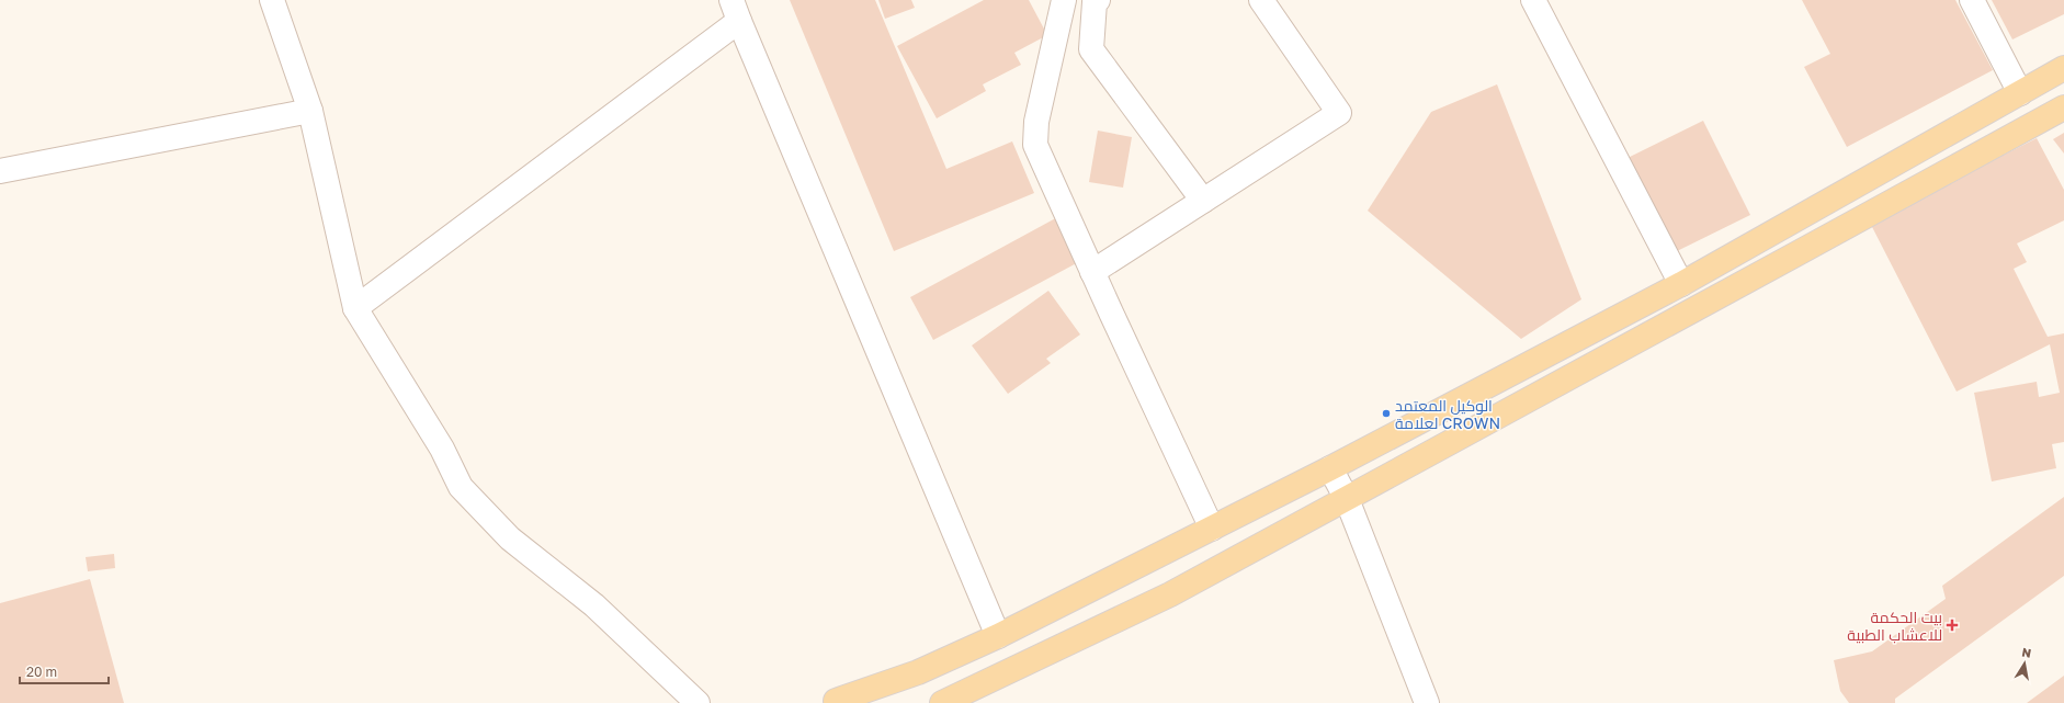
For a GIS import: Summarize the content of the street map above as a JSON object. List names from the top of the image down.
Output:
{
  "places": {
    "other": ["الوكيل المعتمد لعلامة CROWN"],
    "health": ["بيت الحكمة للاعشاب الطبية"]
  },
  "scale_bar": "20 m",
  "north": "top"
}
